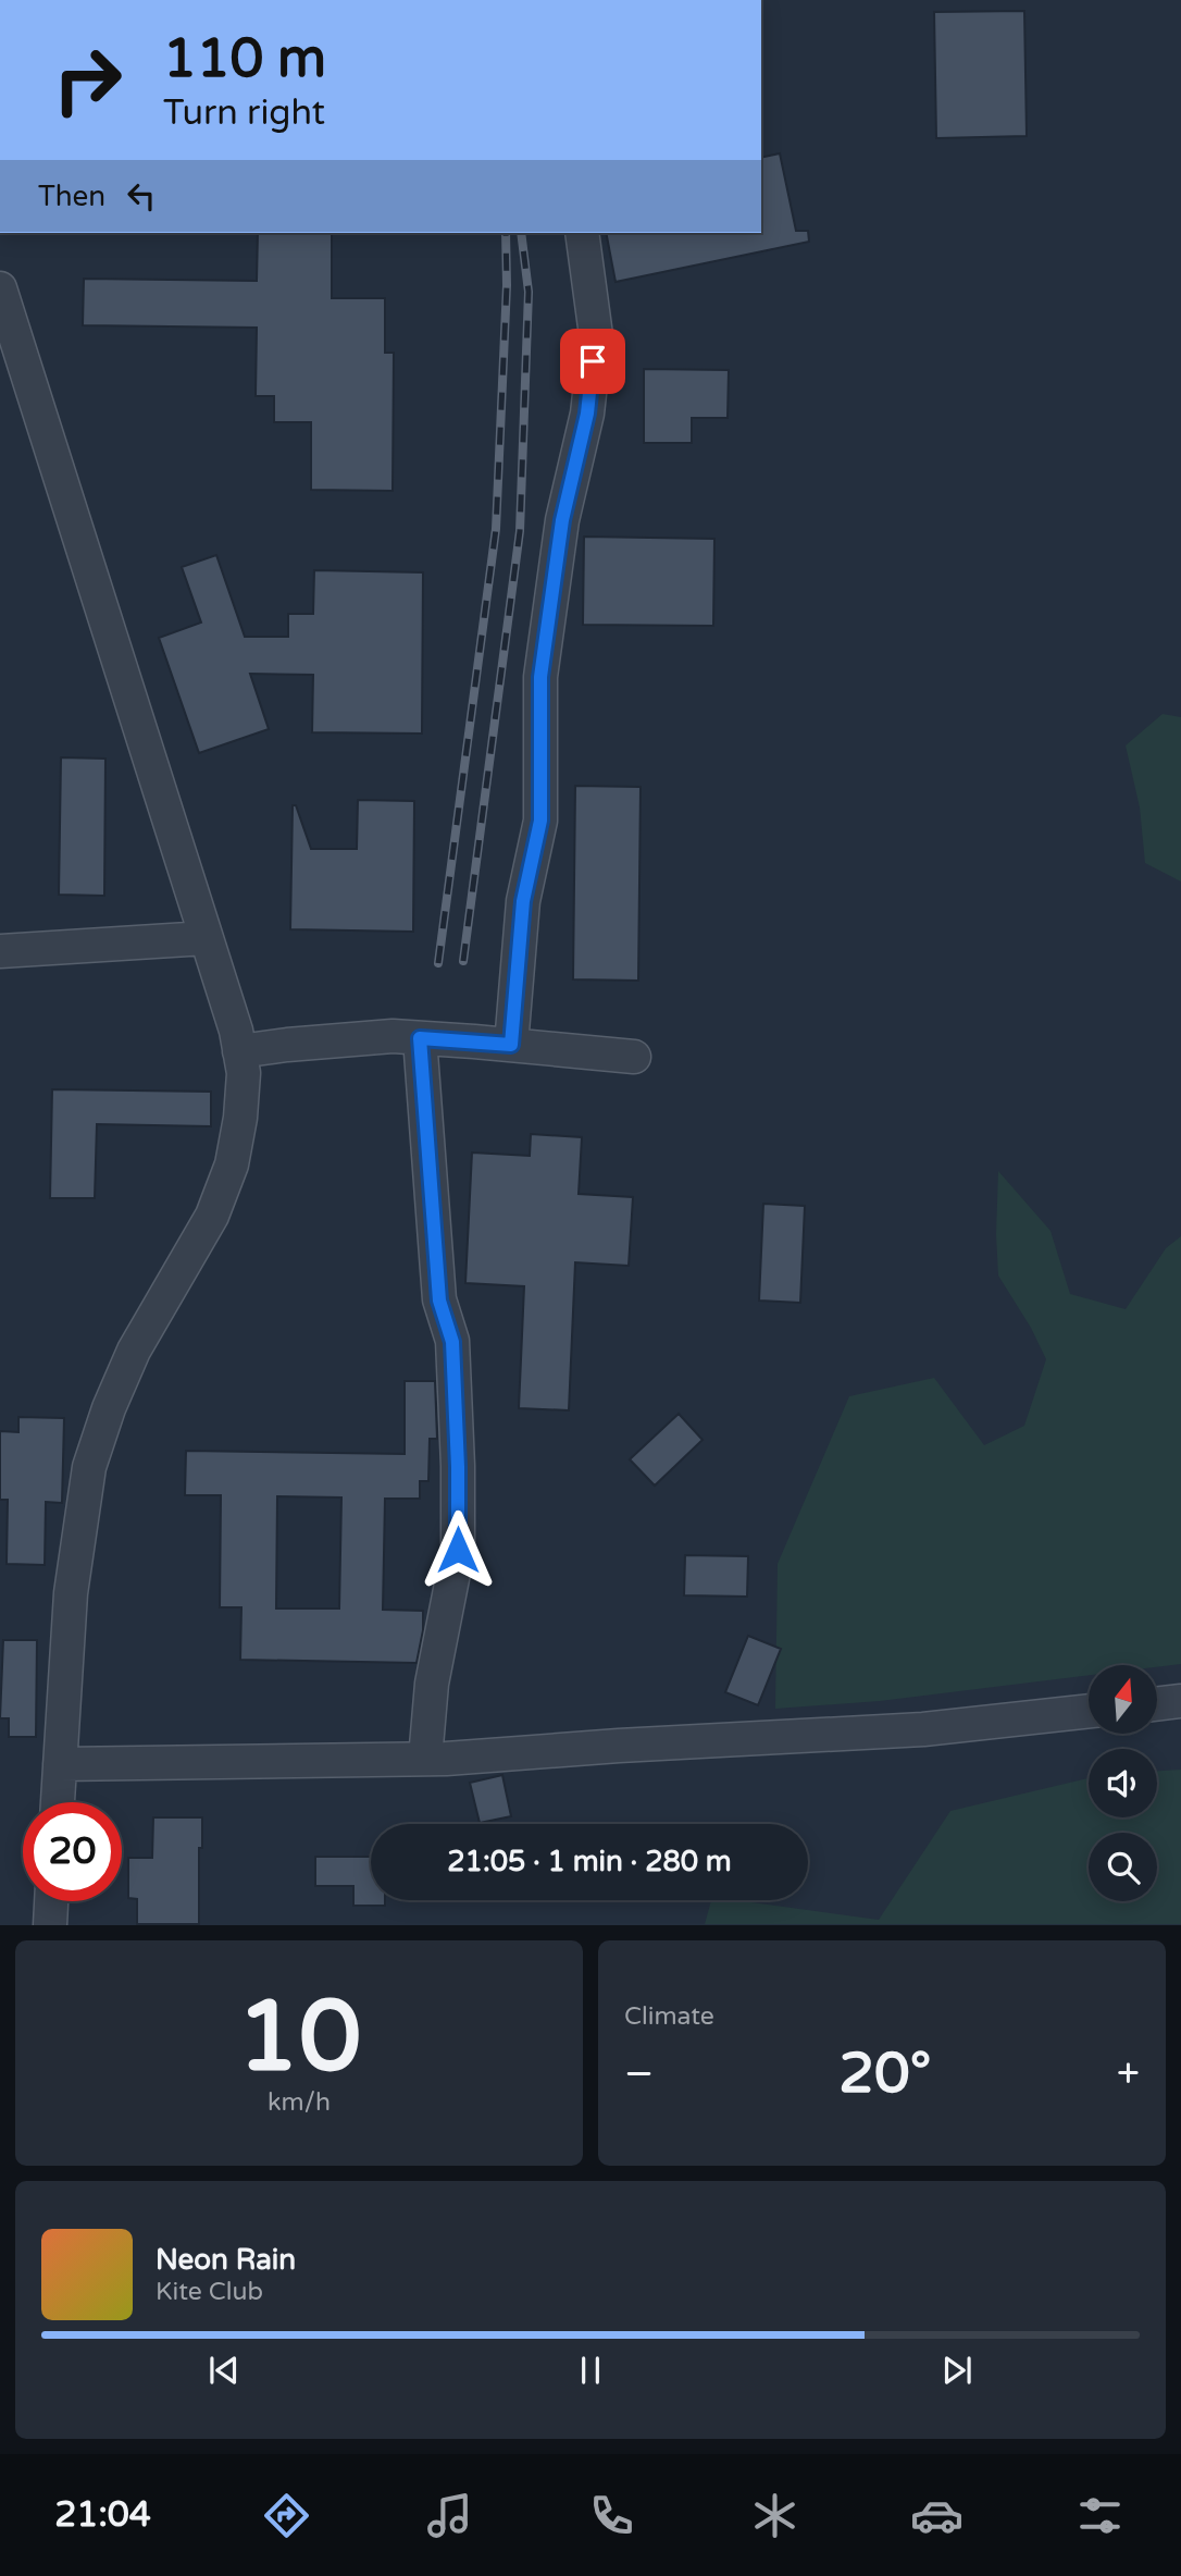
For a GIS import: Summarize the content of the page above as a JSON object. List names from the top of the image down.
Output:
{
  "north": "top",
  "page": {
    "turn": ["110 m", "Turn right"],
    "then": "Then",
    "limit": "20",
    "trip": "21:05 · 1 min · 280 m",
    "tile": [
      ["10", "km/h"],
      "Climate"
    ],
    "heat": ["−", "20°", "+"],
    "song": ["Neon Rain", "Kite Club"],
    "tabs": "21:04"
  }
}
